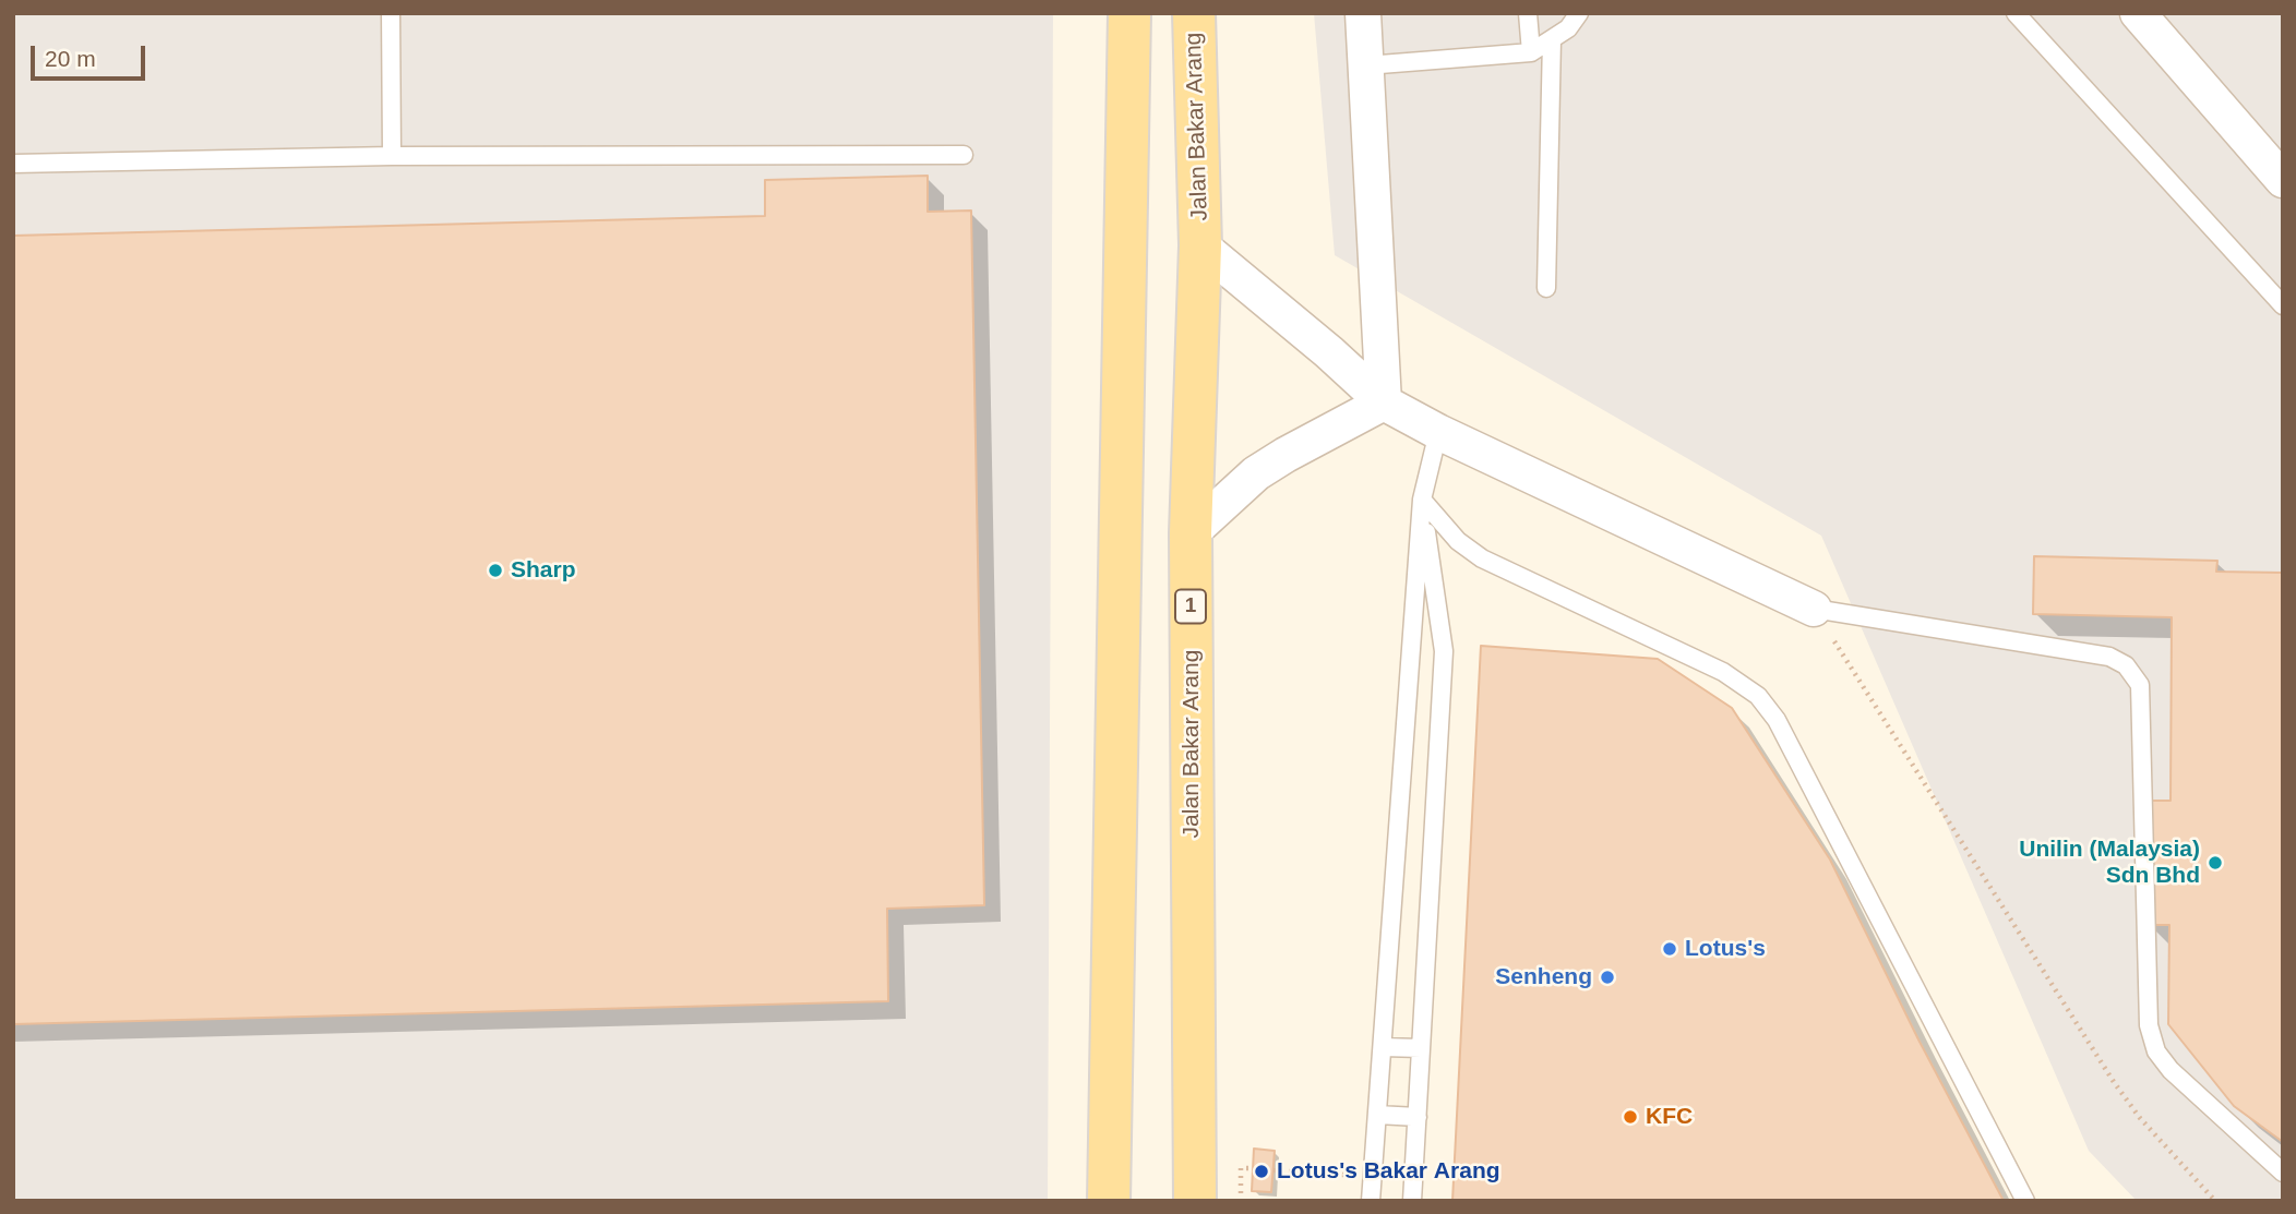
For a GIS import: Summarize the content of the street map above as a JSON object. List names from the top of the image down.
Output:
{
  "streets": {
    "main road": ["Jalan Bakar Arang", "1"]
  },
  "places": [
    "Sharp",
    "Unilin (Malaysia) Sdn Bhd",
    "Lotus's",
    "Senheng",
    "KFC",
    "Lotus's Bakar Arang"
  ],
  "scale_bar": "20 m"
}
